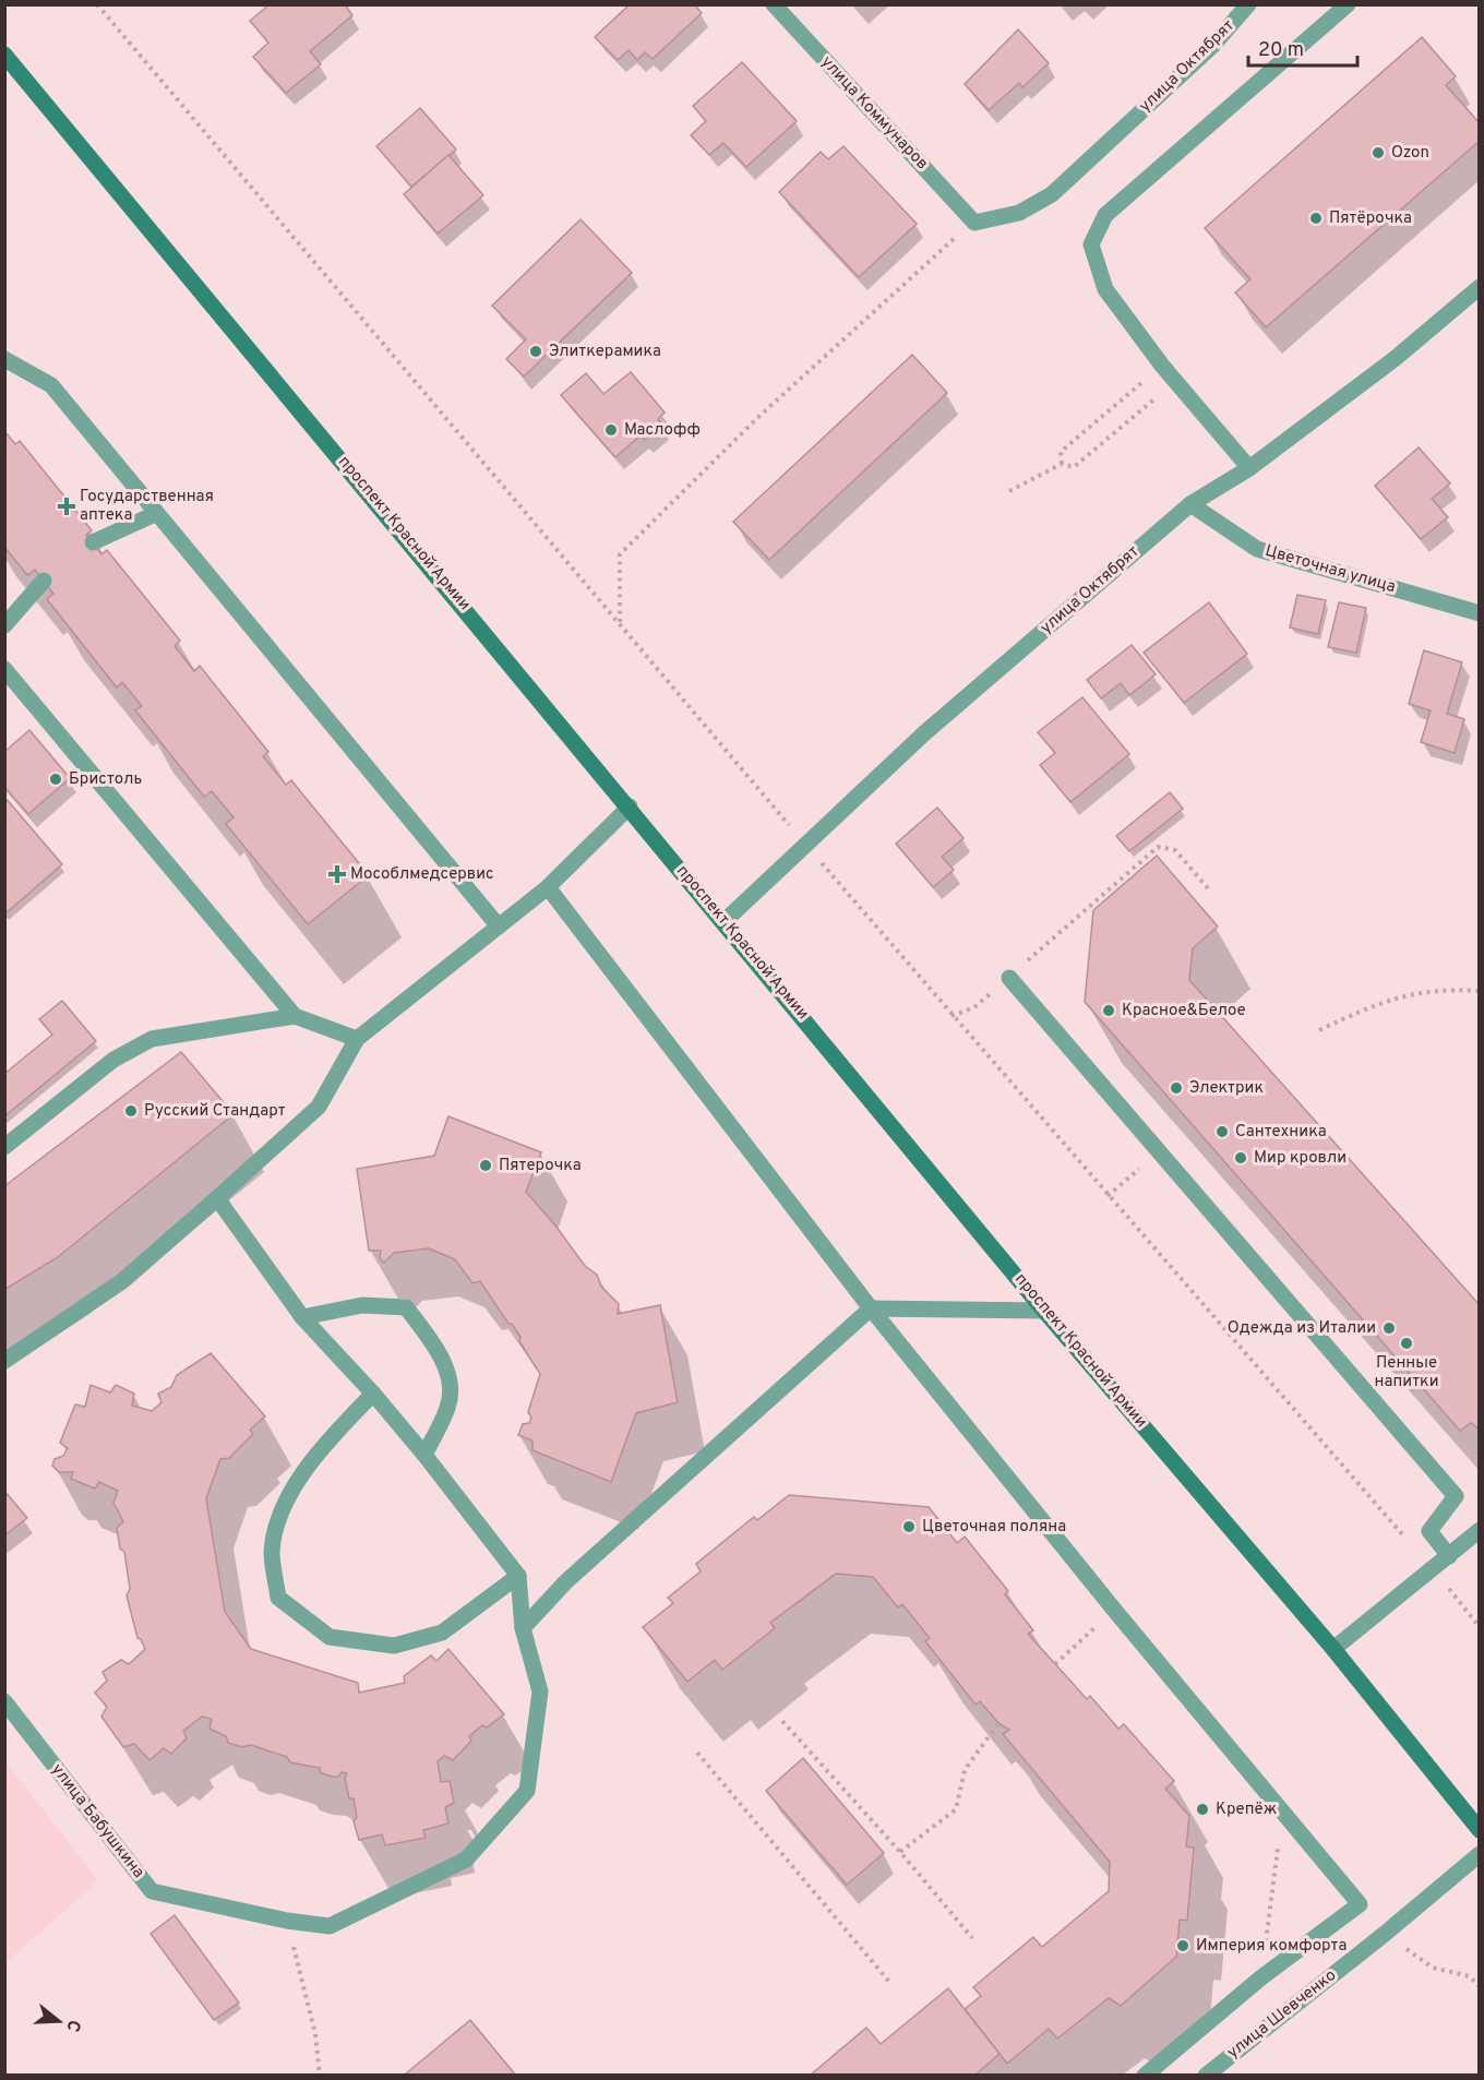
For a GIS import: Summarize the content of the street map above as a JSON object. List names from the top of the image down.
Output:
{
  "streets": {
    "main road": ["проспект Красной Армии"],
    "street": [
      "улица Октябрят",
      "улица Коммунаров",
      "Цветочная улица",
      "улица Бабушкина",
      "улица Шевченко"
    ]
  },
  "crossings": [
    ["улица Октябрят", "улица Коммунаров"],
    ["улица Октябрят", "проспект Красной Армии"],
    ["улица Октябрят", "Цветочная улица"]
  ],
  "places": {
    "other": [
      "Ozon",
      "Пятёрочка",
      "Элиткерамика",
      "Маслофф",
      "Бристоль",
      "Красное&Белое",
      "Электрик",
      "Русский Стандарт",
      "Сантехника",
      "Мир кровли",
      "Пятерочка",
      "Одежда из Италии",
      "Пенные напитки",
      "Цветочная поляна",
      "Крепёж",
      "Империя комфорта"
    ],
    "health": ["Государственная аптека", "Мособлмедсервис"]
  },
  "scale_bar": "20 m",
  "north": "right"
}
